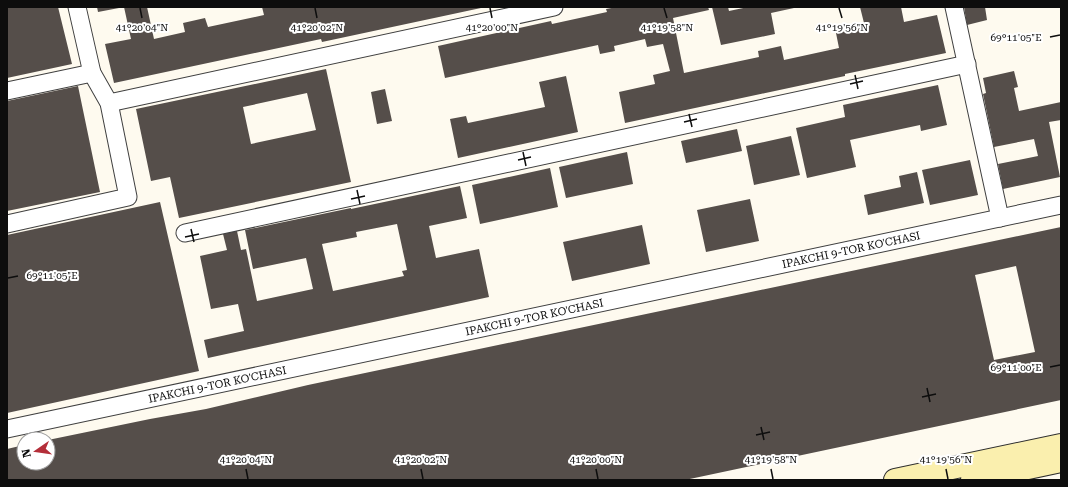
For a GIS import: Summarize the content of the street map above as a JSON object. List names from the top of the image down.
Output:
{
  "streets": {
    "street": ["IPAKCHI 9-TOR KO'CHASI"]
  },
  "north": "left",
  "coordinates": [
    "41°20'04\"N",
    "41°20'02\"N",
    "41°20'00\"N",
    "41°19'58\"N",
    "41°19'56\"N",
    "69°11'05\"E",
    "69°11'00\"E"
  ]
}
